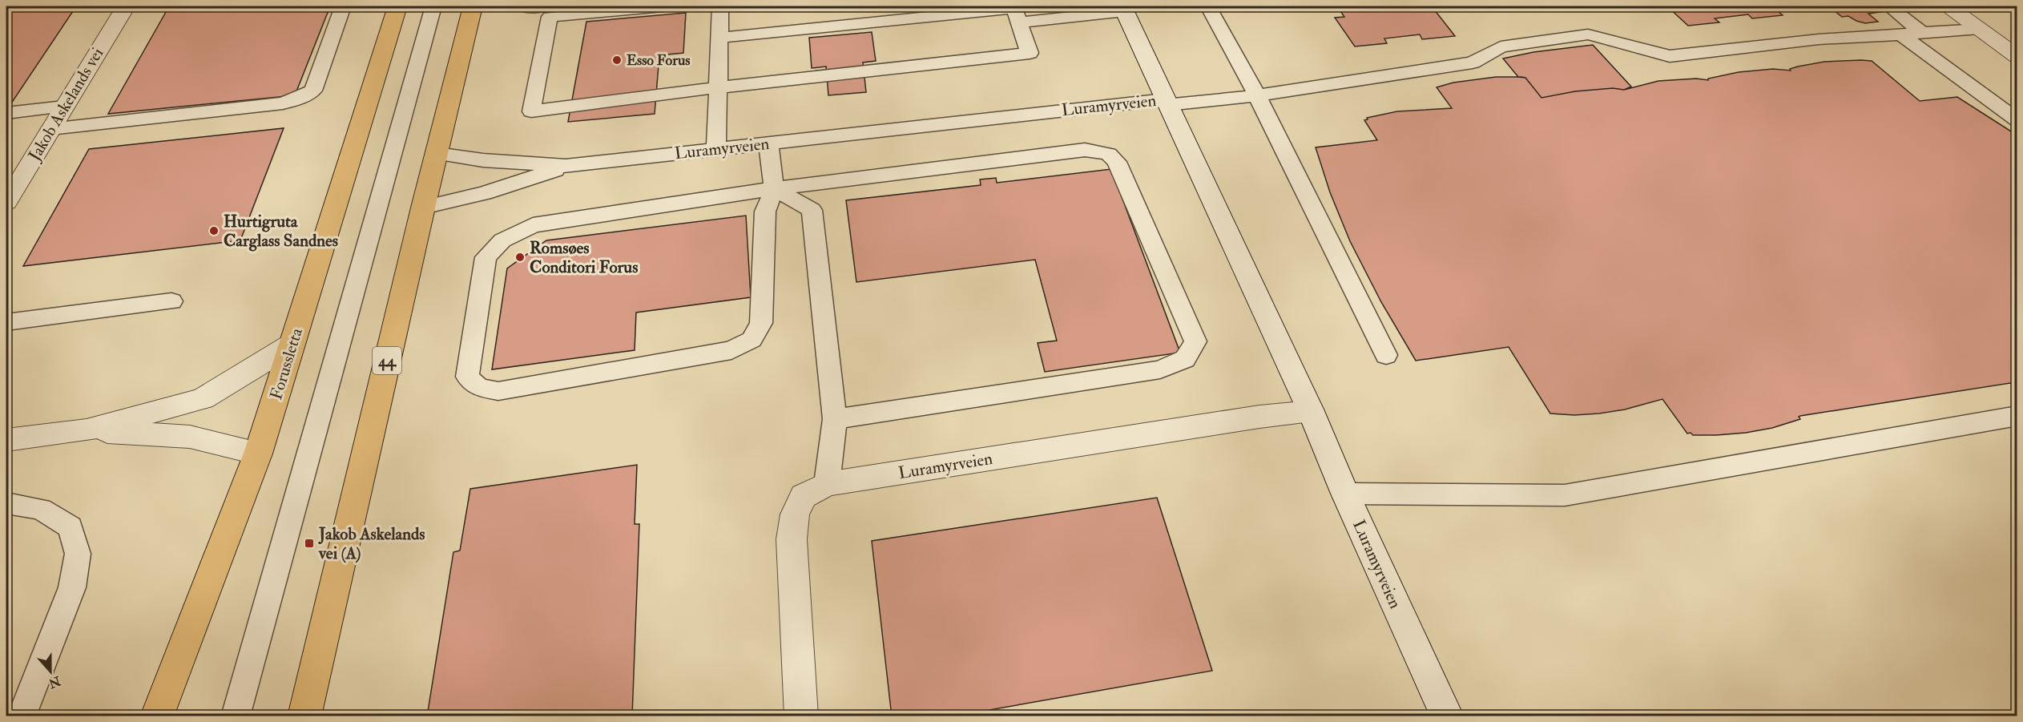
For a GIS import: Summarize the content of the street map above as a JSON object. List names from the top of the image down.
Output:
{
  "streets": {
    "main road": ["44", "Forussletta"],
    "street": ["Jakob Askelands vei", "Luramyrveien"]
  },
  "crossings": [
    ["Luramyrveien", "44"]
  ],
  "places": {
    "other": ["Esso Forus", "Hurtigruta Carglass Sandnes", "Romsøes Conditori Forus"],
    "transit": ["Jakob Askelands vei (A)"]
  },
  "north": "bottom"
}
